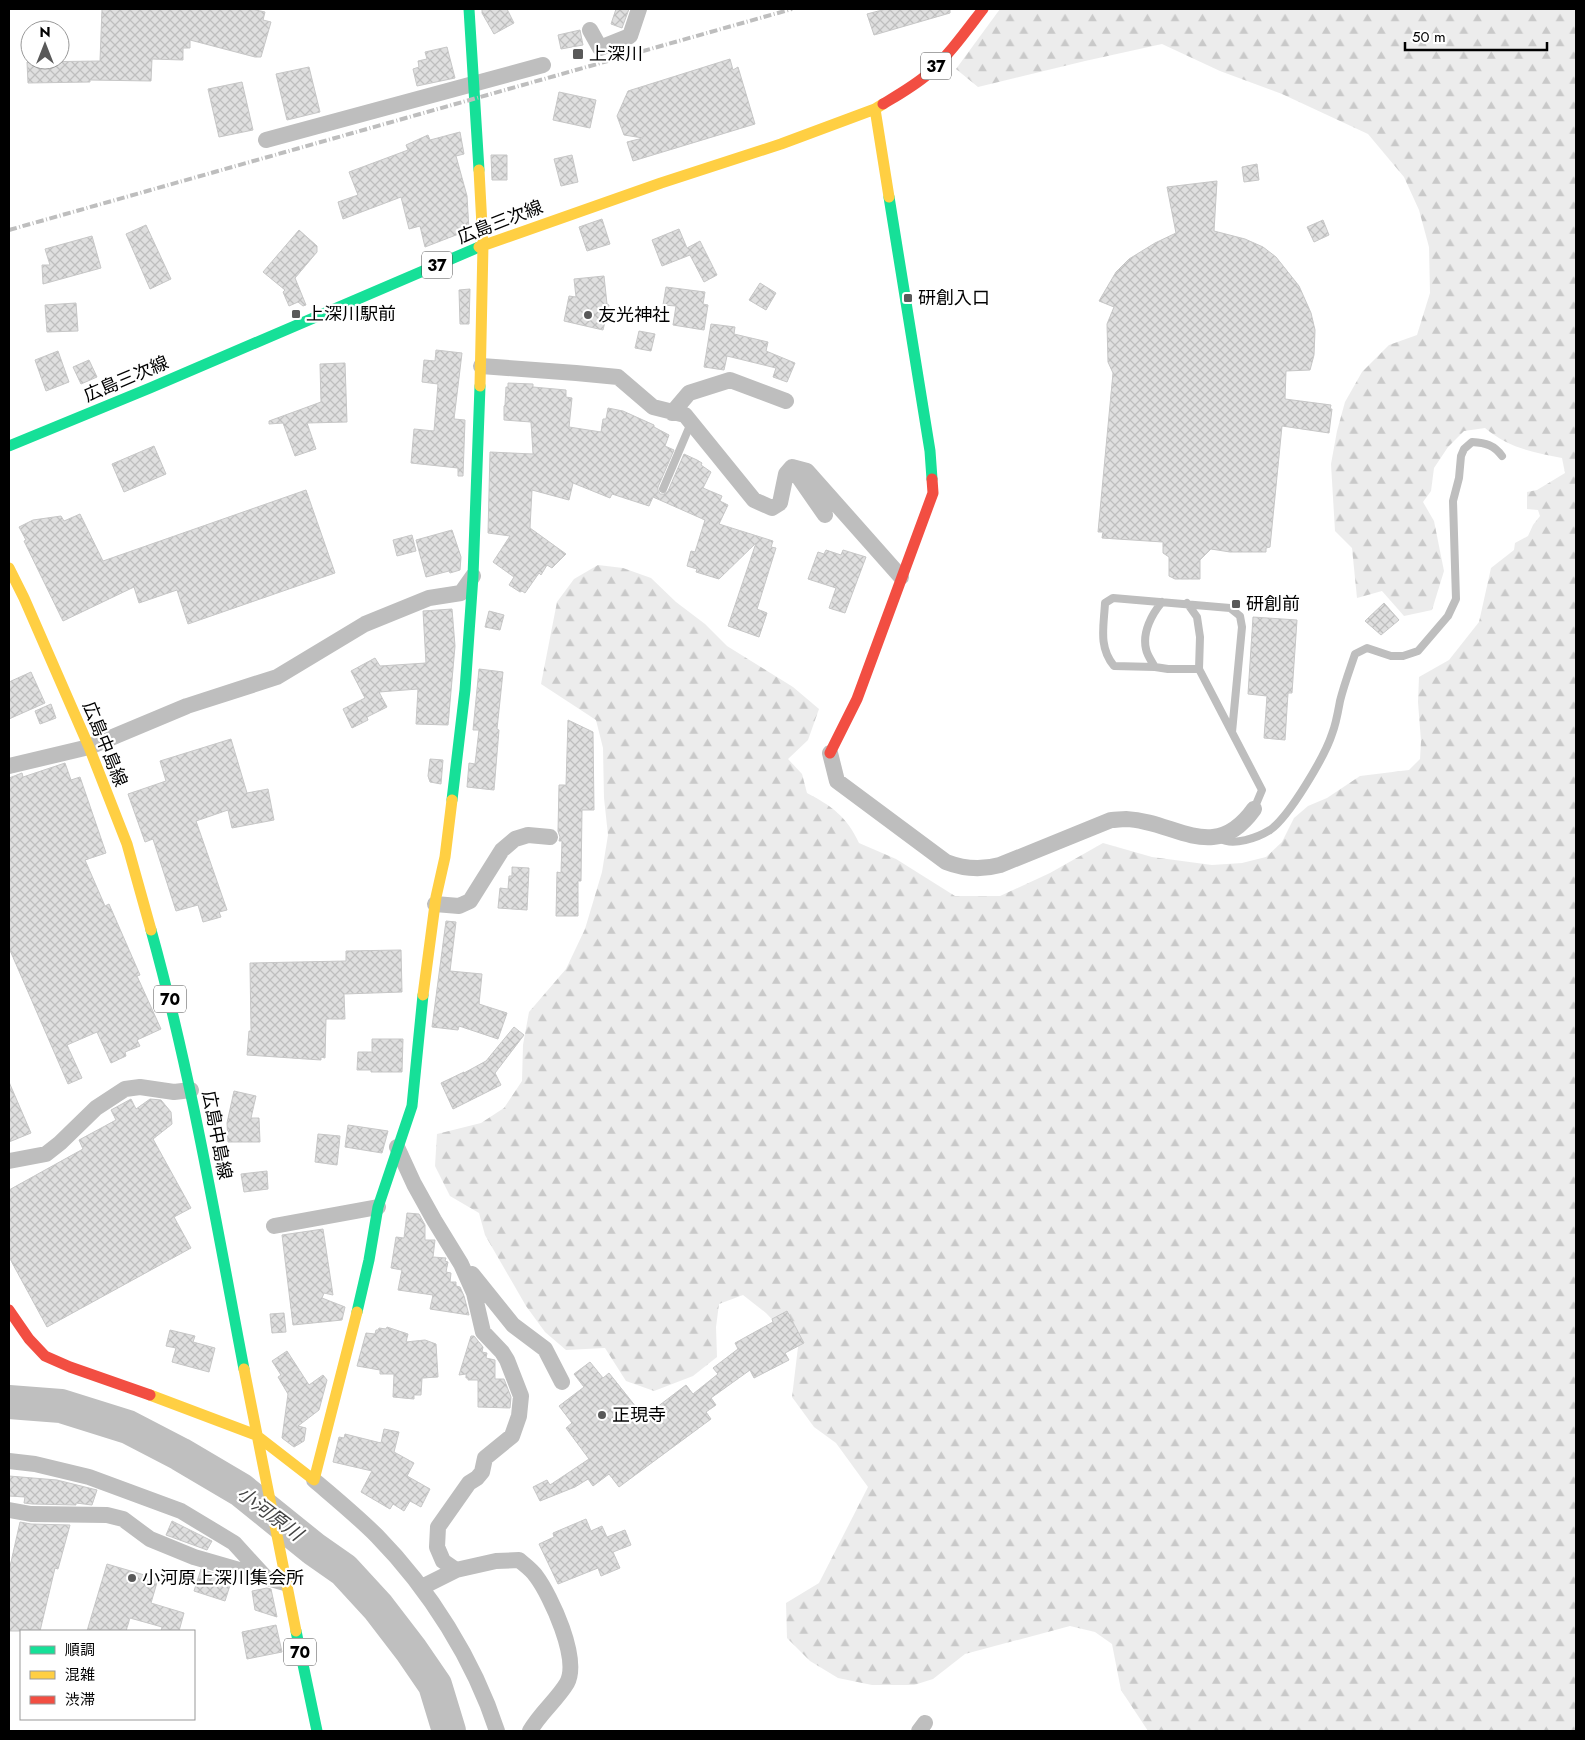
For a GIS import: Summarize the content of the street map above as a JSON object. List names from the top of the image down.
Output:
{
  "streets": {
    "street": [
      "37",
      "広島三次線",
      "広島中島線",
      "70"
    ]
  },
  "water": ["小河原川"],
  "places": {
    "transit": [
      "上深川",
      "研創入口",
      "上深川駅前",
      "研創前"
    ],
    "other": ["友光神社", "正現寺", "小河原上深川集会所"]
  },
  "legend": ["順調", "混雑", "渋滞"],
  "scale_bar": "50 m",
  "north": "top"
}
